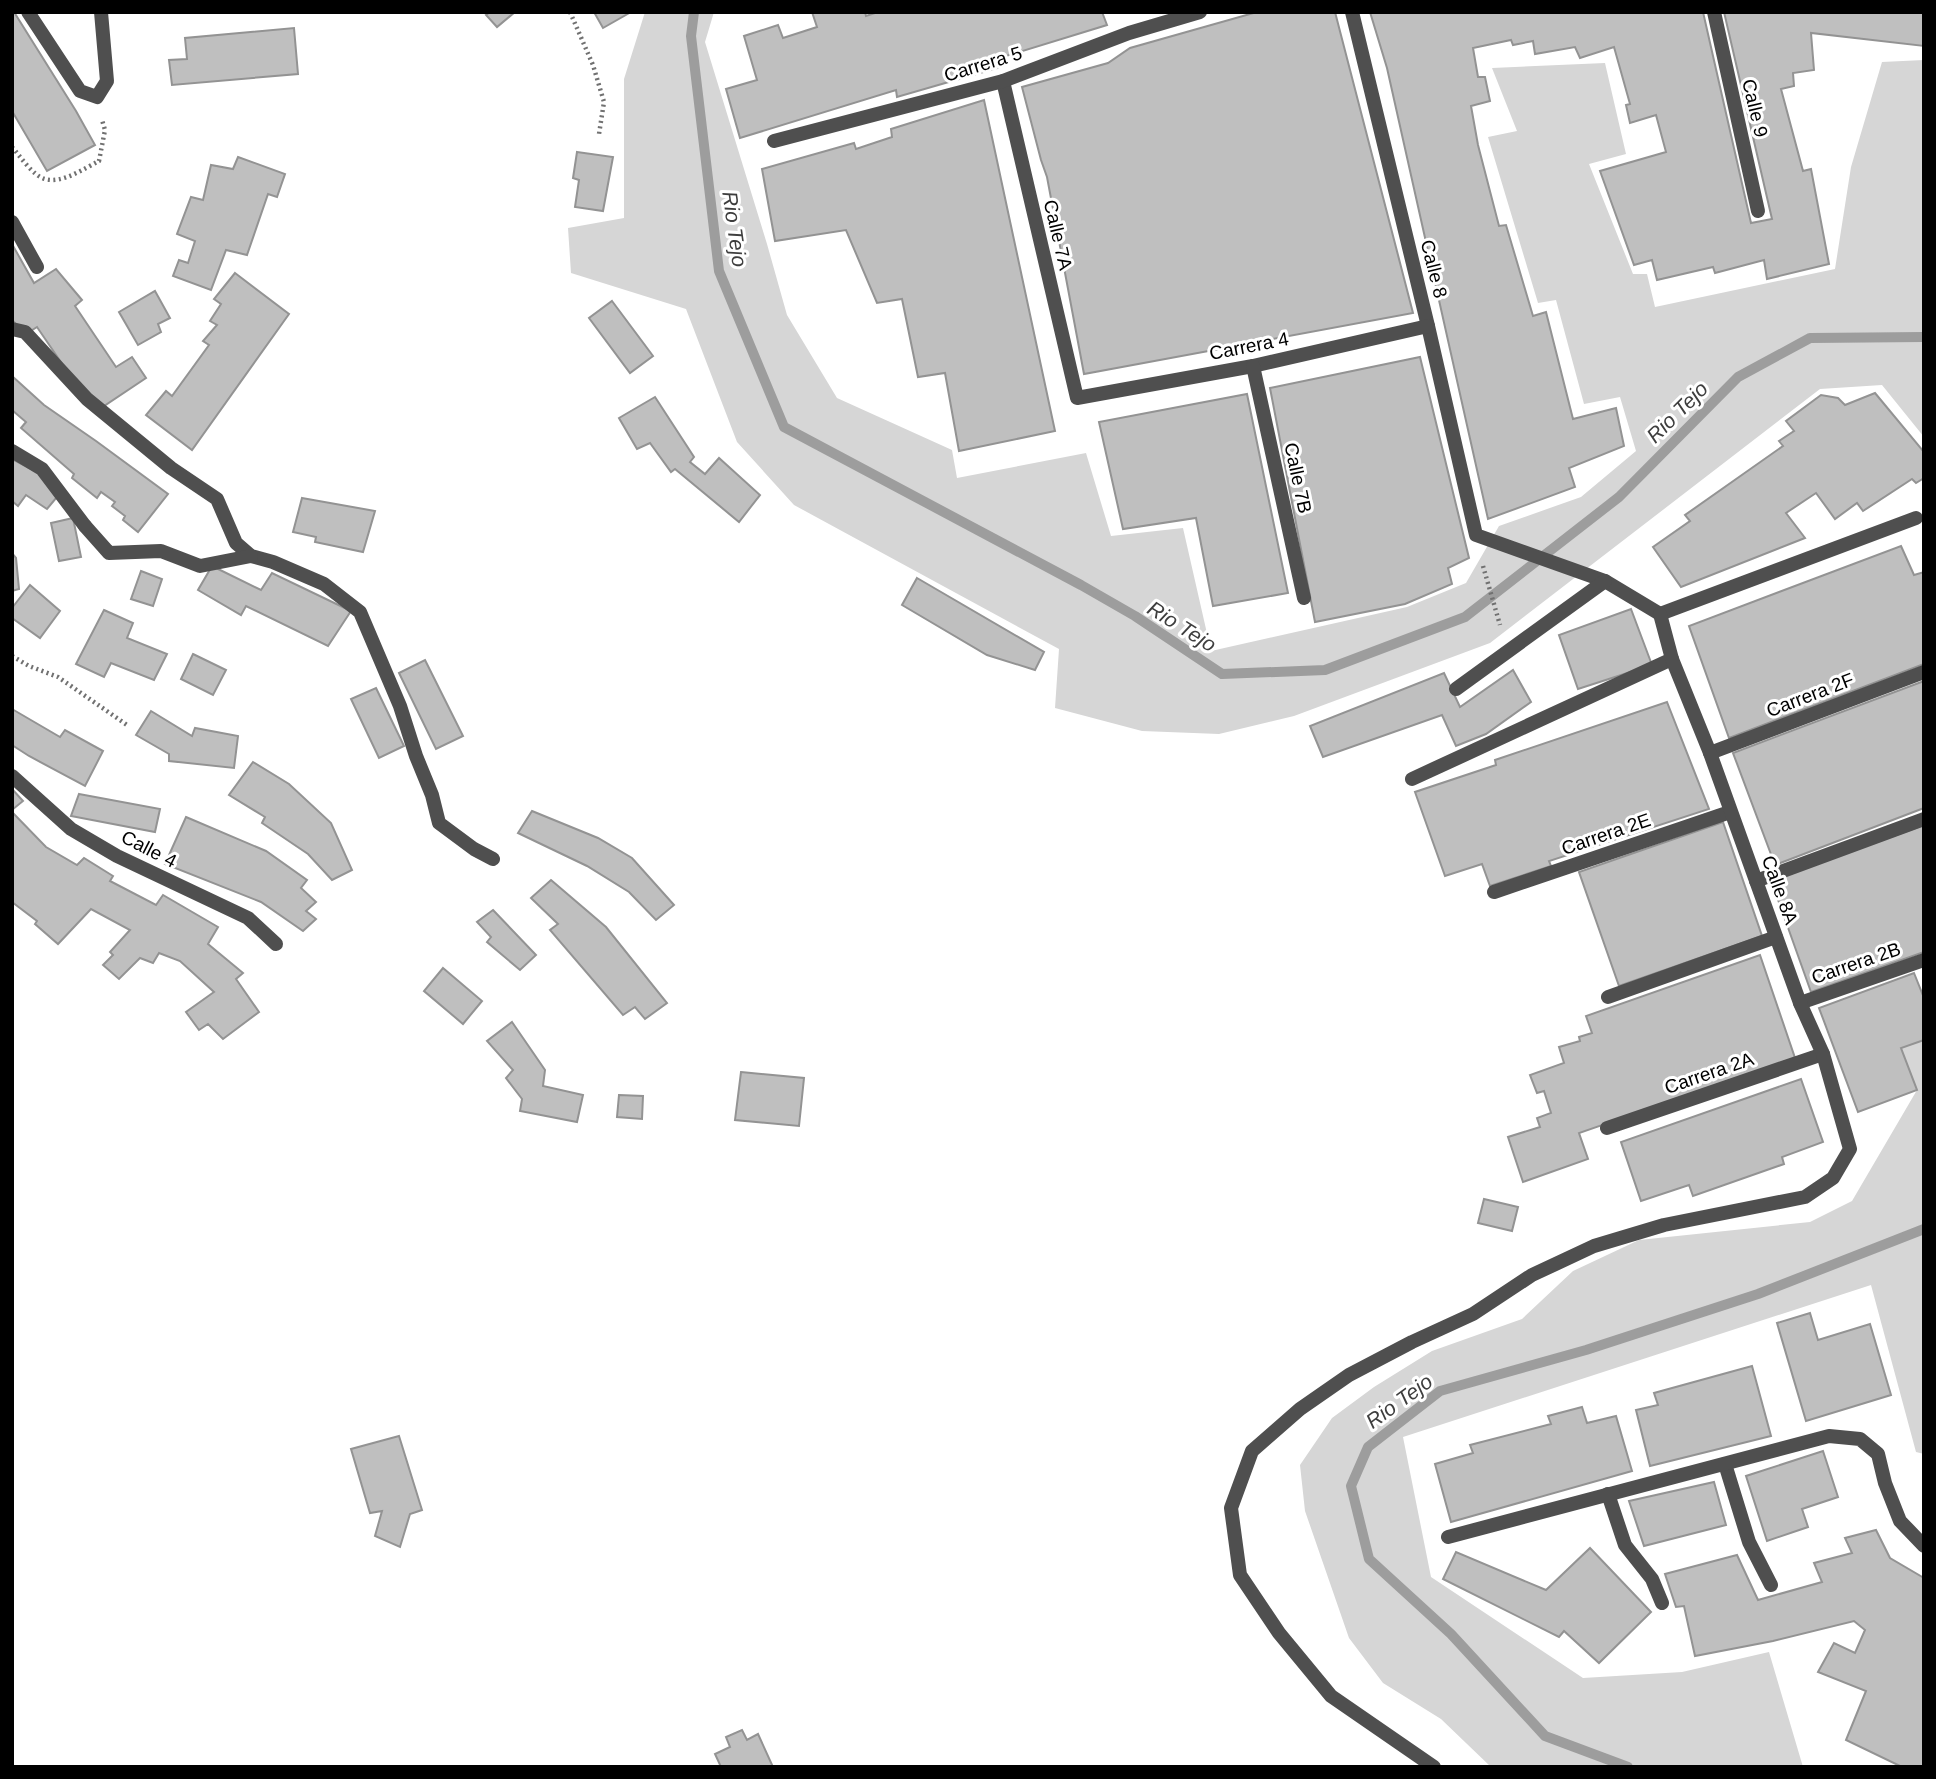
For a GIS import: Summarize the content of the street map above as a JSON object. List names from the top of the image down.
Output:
{
  "streets": {
    "street": [
      "Carrera 5",
      "Calle 9",
      "Calle 7A",
      "Calle 8",
      "Carrera 4",
      "Calle 7B",
      "Carrera 2F",
      "Carrera 2E",
      "Calle 4",
      "Calle 8A",
      "Carrera 2B",
      "Carrera 2A"
    ]
  },
  "crossings": [
    ["Carrera 5", "Calle 7A"],
    ["Calle 7A", "Carrera 4"],
    ["Calle 8", "Carrera 4"],
    ["Carrera 4", "Calle 7B"],
    ["Carrera 2F", "Calle 8A"],
    ["Carrera 2E", "Calle 8A"],
    ["Calle 8A", "Carrera 2B"],
    ["Calle 8A", "Carrera 2A"]
  ],
  "water": ["Rio Tejo"]
}
